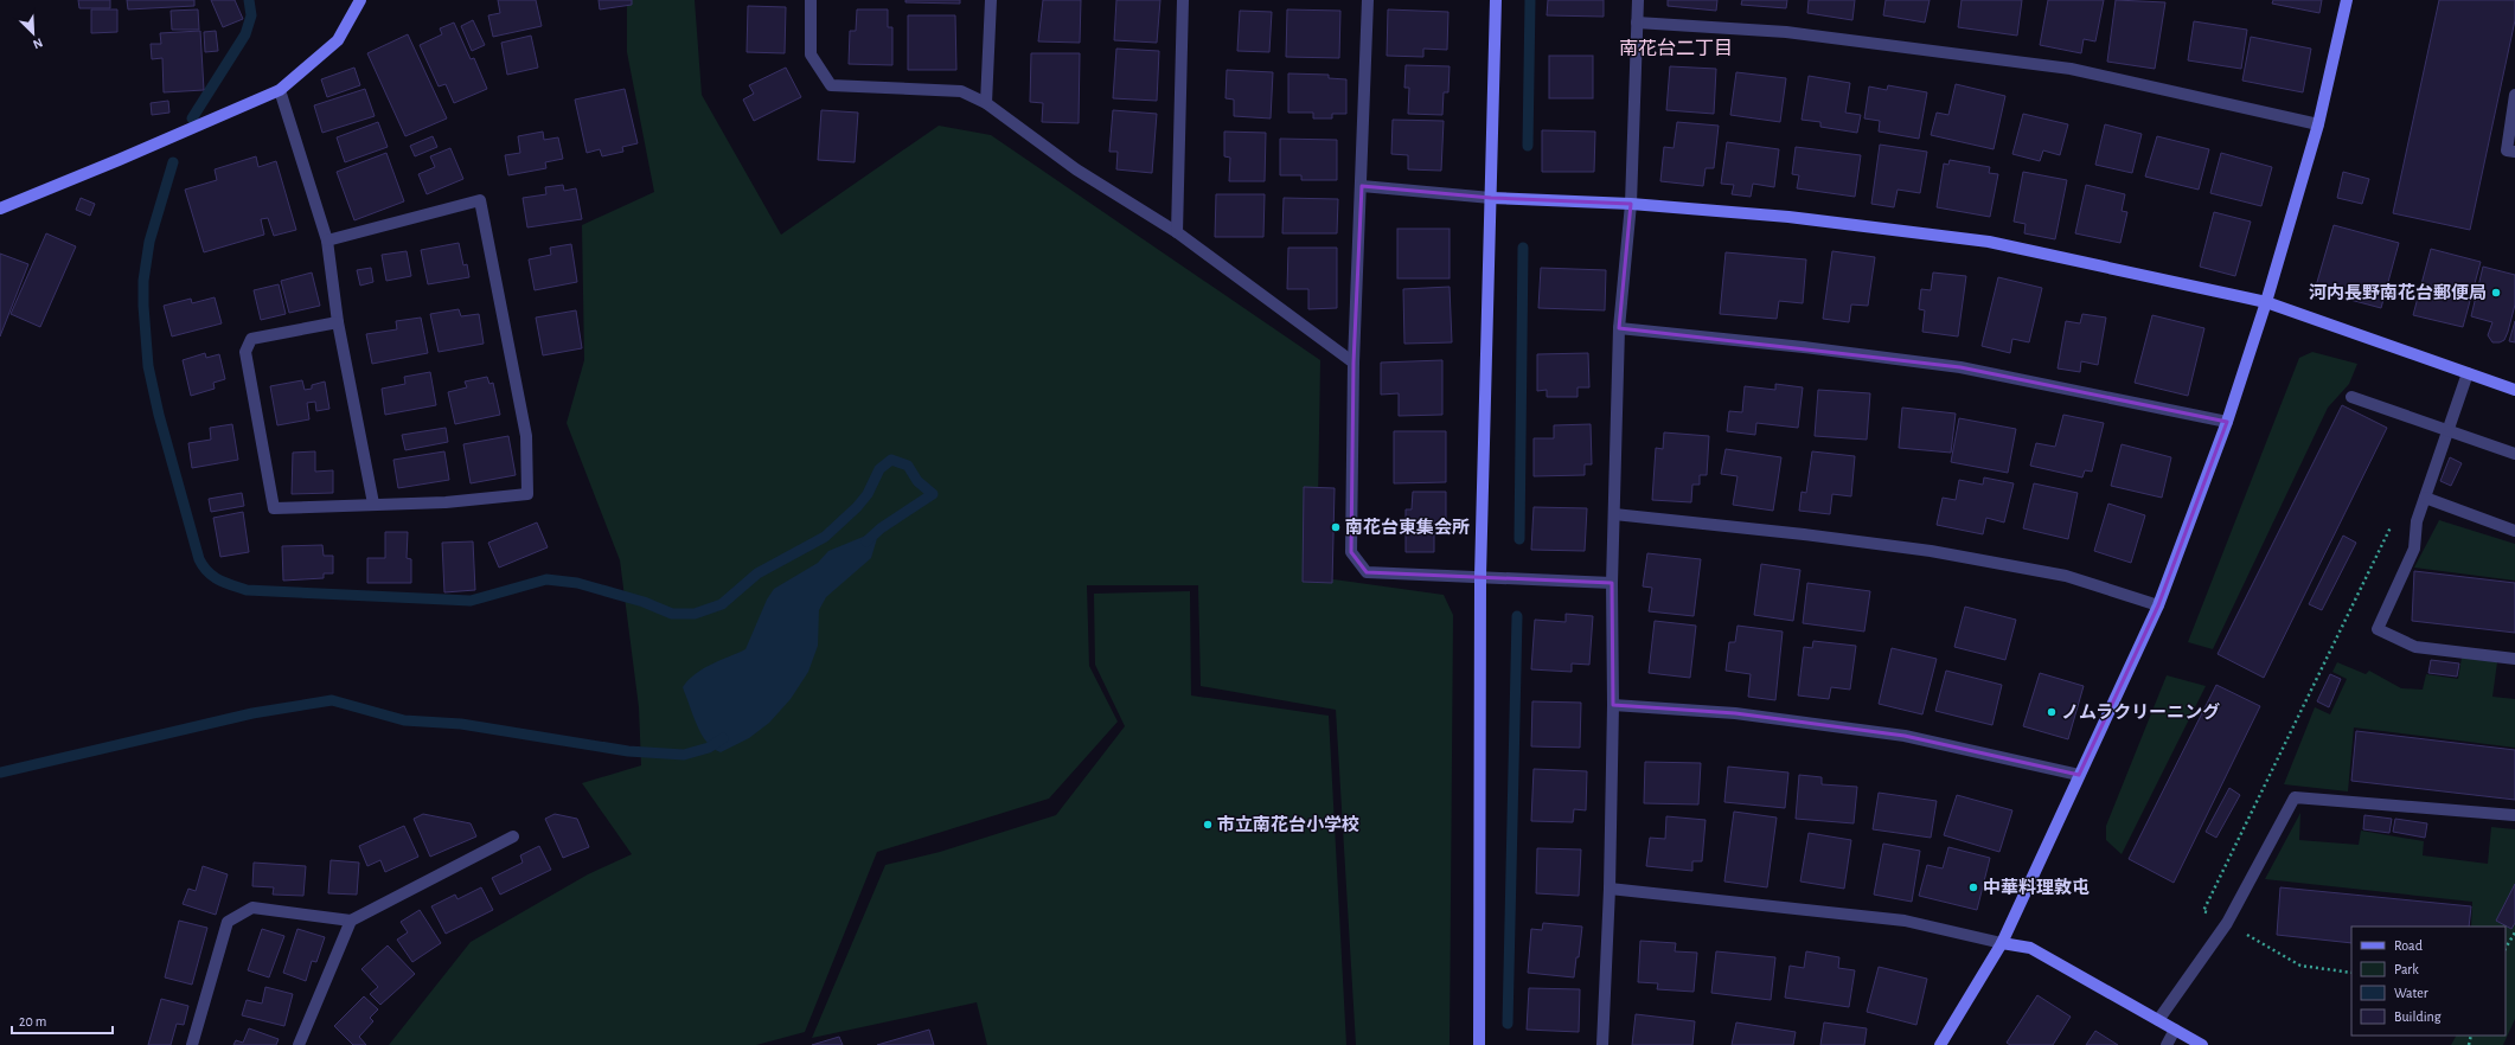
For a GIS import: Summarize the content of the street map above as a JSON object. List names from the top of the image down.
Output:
{
  "districts": ["南花台二丁目"],
  "places": [
    "河内長野南花台郵便局",
    "南花台東集会所",
    "ノムラクリーニング",
    "市立南花台小学校",
    "中華料理敦屯"
  ],
  "legend": [
    "Road",
    "Park",
    "Water",
    "Building"
  ],
  "scale_bar": "20 m",
  "north": "bottom right"
}
